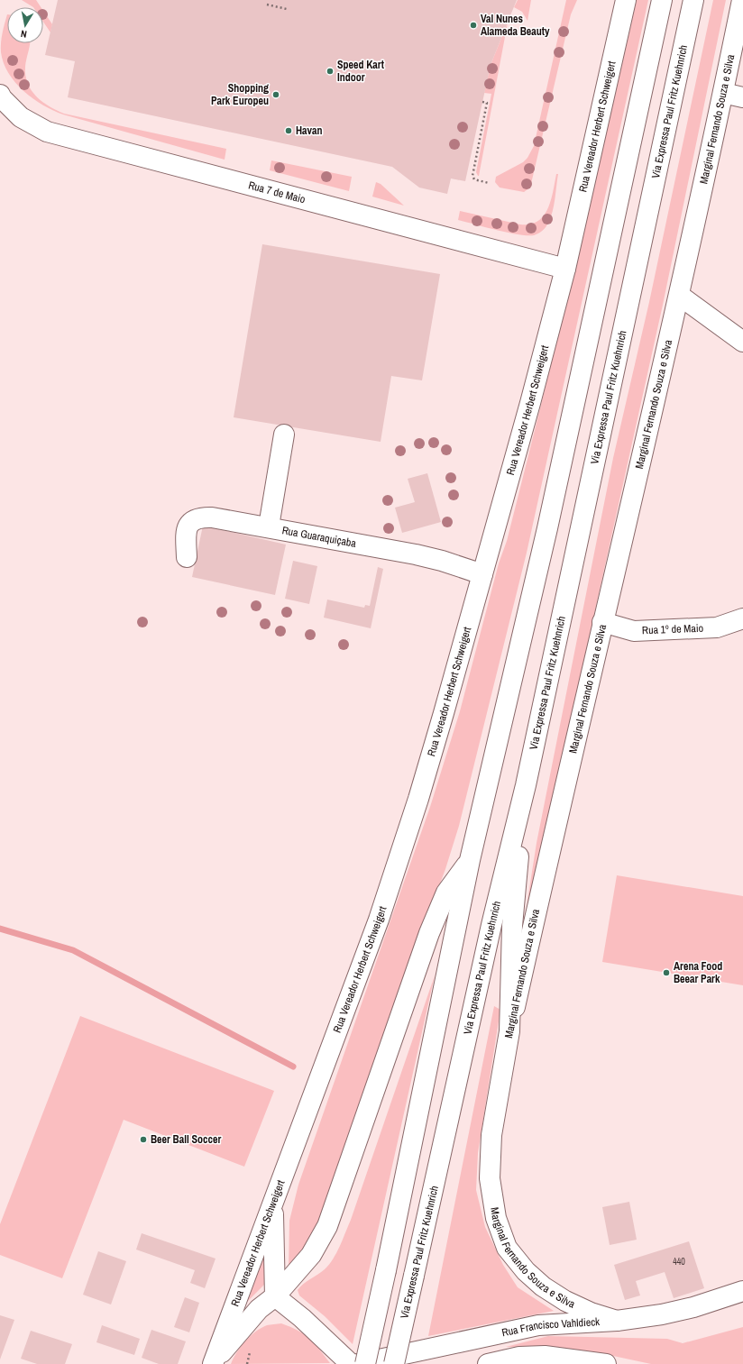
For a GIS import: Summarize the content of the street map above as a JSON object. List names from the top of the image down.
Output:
{
  "streets": {
    "main road": [
      "Via Expressa Paul Fritz Kuehnrich",
      "Marginal Fernando Souza e Silva",
      "Rua Vereador Herbert Schweigert",
      "Rua 7 de Maio",
      "Rua Guaraquiçaba",
      "Rua 1º de Maio",
      "Rua Francisco Vahldieck"
    ]
  },
  "crossings": [
    ["Marginal Fernando Souza e Silva", "Rua 1º de Maio"],
    ["Marginal Fernando Souza e Silva", "Rua Francisco Vahldieck"],
    ["Rua Vereador Herbert Schweigert", "Rua 7 de Maio"],
    ["Rua Vereador Herbert Schweigert", "Rua Guaraquiçaba"]
  ],
  "places": [
    "Val Nunes Alameda Beauty",
    "Speed Kart Indoor",
    "Shopping Park Europeu",
    "Havan",
    "Arena Food Beear Park",
    "Beer Ball Soccer"
  ],
  "house_numbers": ["440"],
  "north": "bottom"
}
